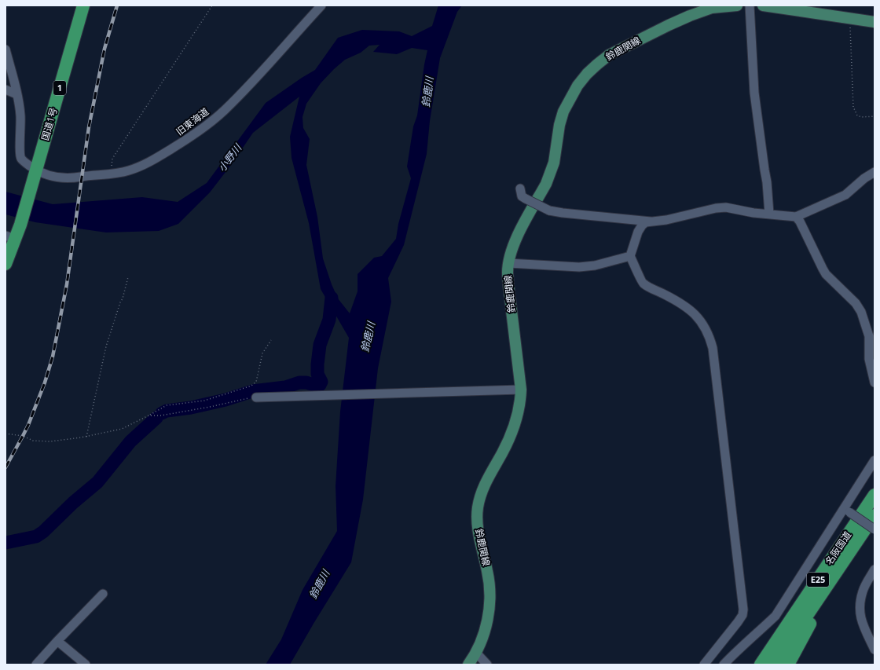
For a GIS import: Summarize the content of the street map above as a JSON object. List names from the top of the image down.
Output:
{
  "streets": {
    "highway": [
      "1",
      "国道1号",
      "名阪国道",
      "E25"
    ],
    "main road": ["鈴鹿関線"],
    "street": ["旧東海道"]
  },
  "crossings": [
    ["旧東海道", "国道1号"]
  ],
  "water": ["鈴鹿川", "小野川"]
}
